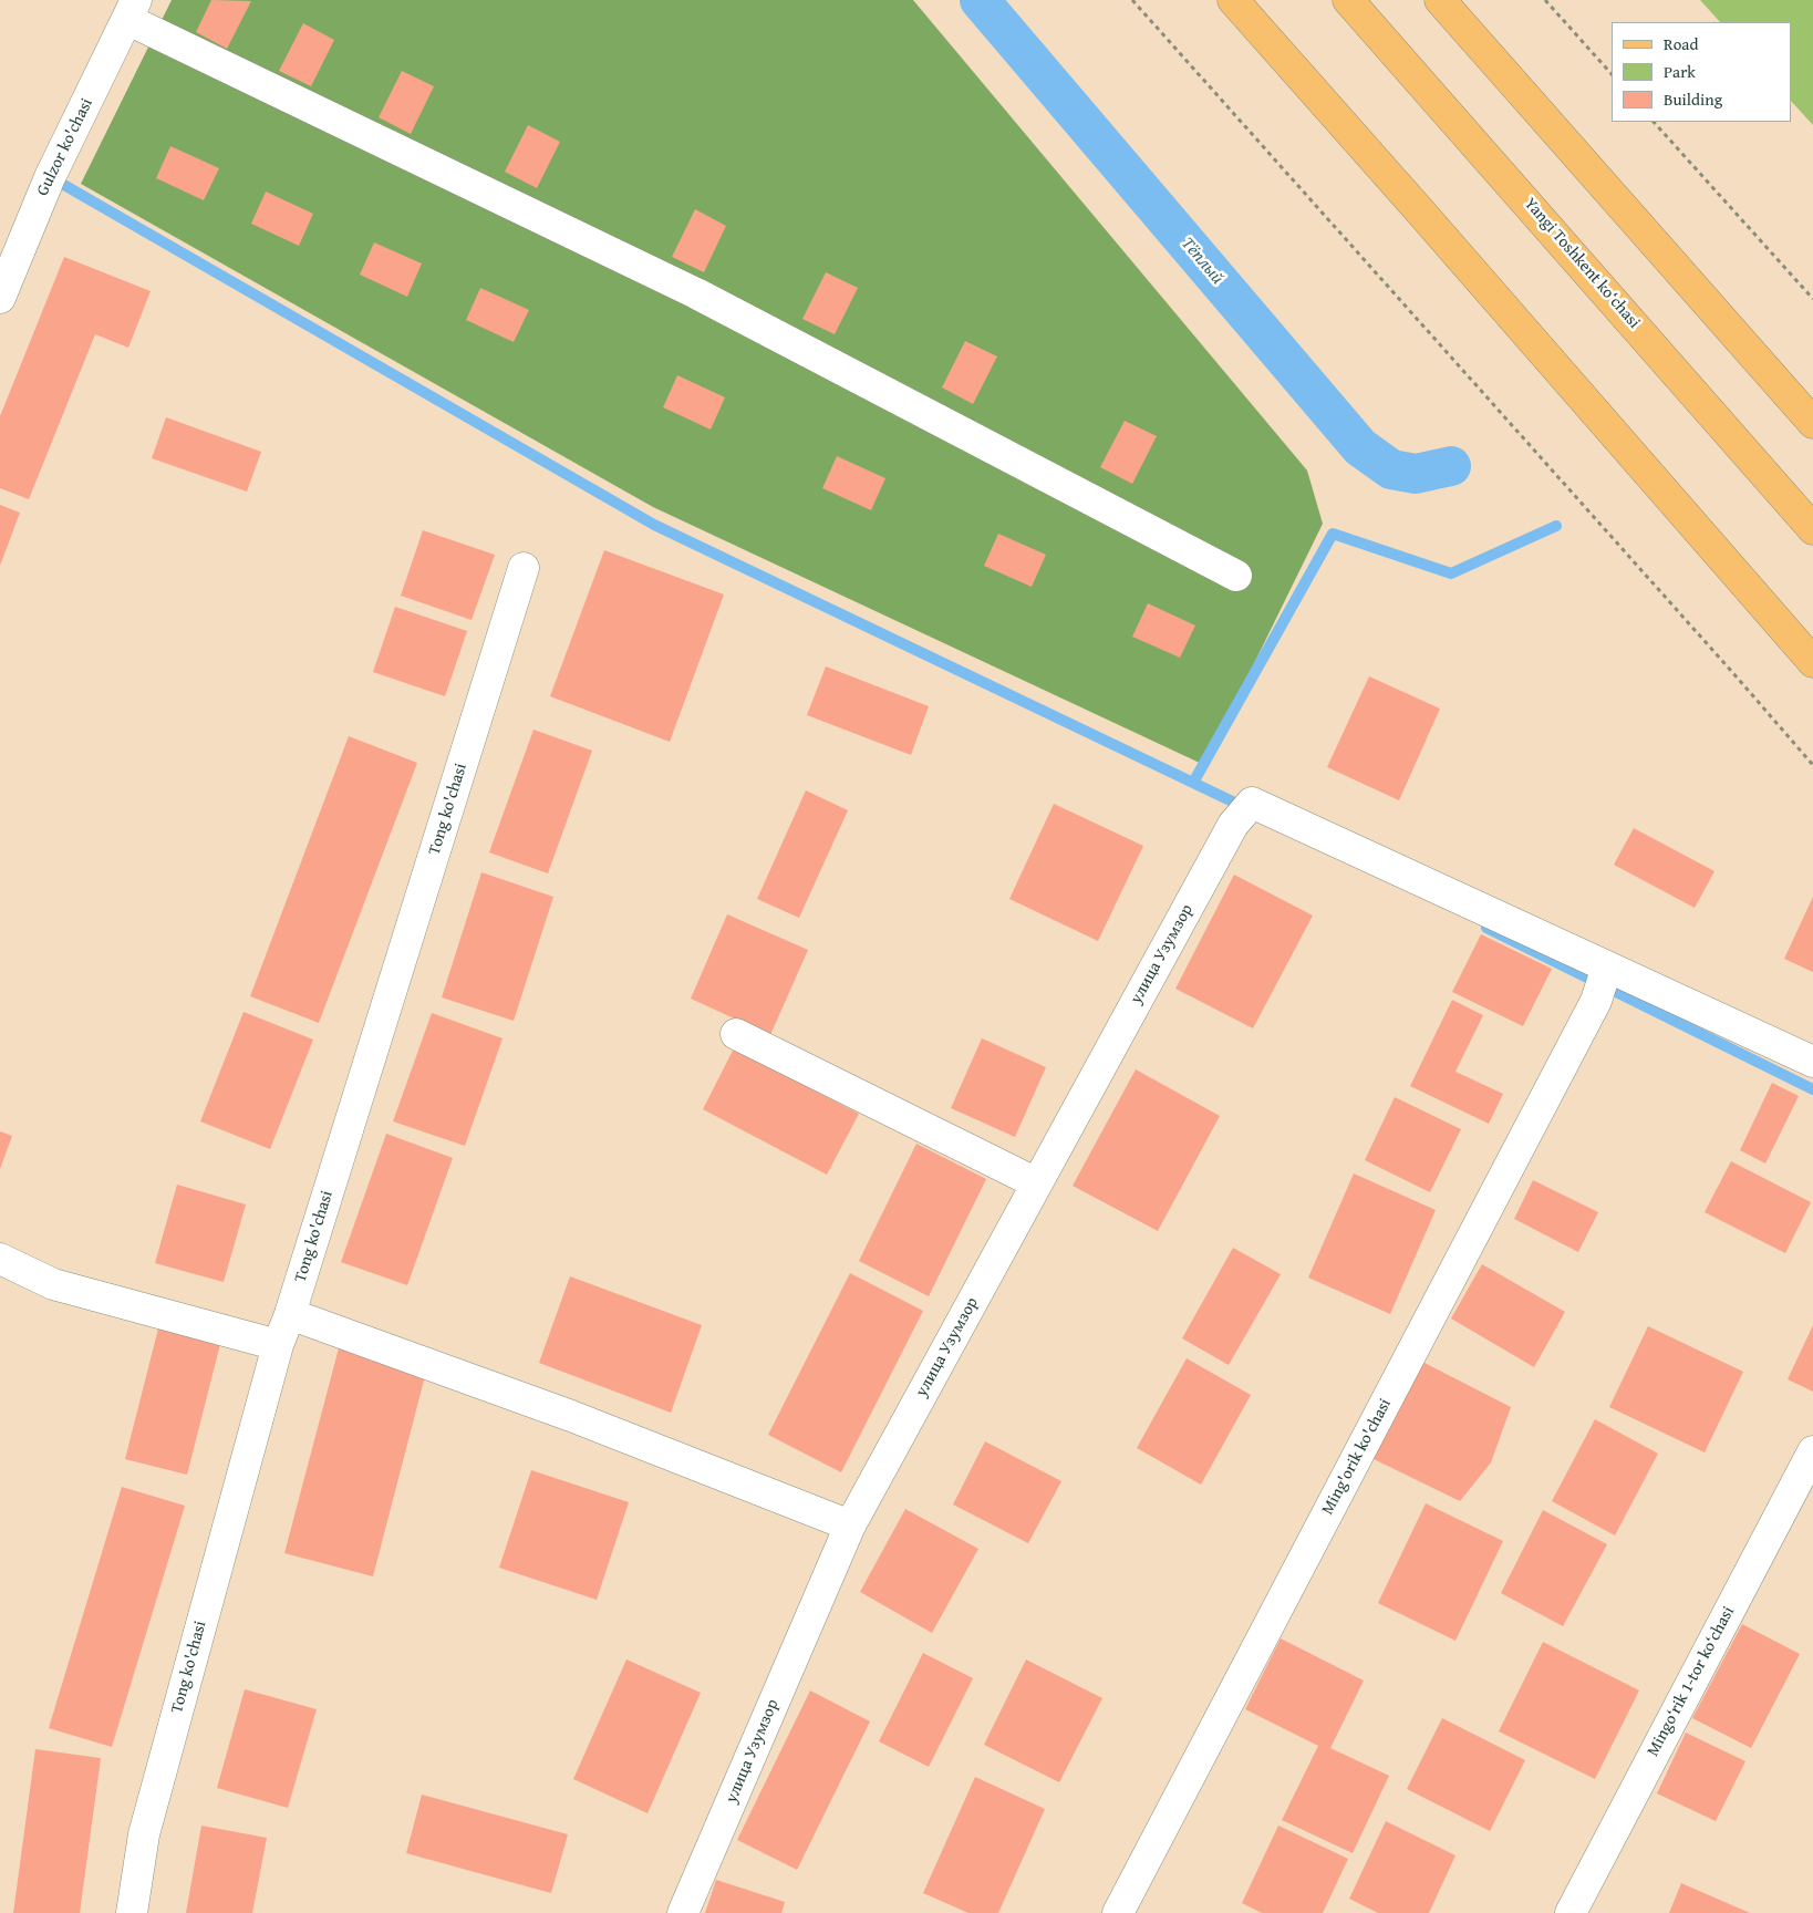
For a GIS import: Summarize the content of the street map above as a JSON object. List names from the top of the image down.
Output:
{
  "streets": {
    "main road": ["Yangi Toshkent ko‘chasi"],
    "street": [
      "Gulzor ko'chasi",
      "Tong ko'chasi",
      "улица Узумзор",
      "Ming'orik ko'chasi",
      "Mingo‘rik 1-tor ko‘chasi"
    ]
  },
  "crossings": [
    ["улица Узумзор", "Ming'orik ko'chasi"]
  ],
  "water": ["Тёплый"],
  "legend": ["Road", "Park", "Building"]
}
